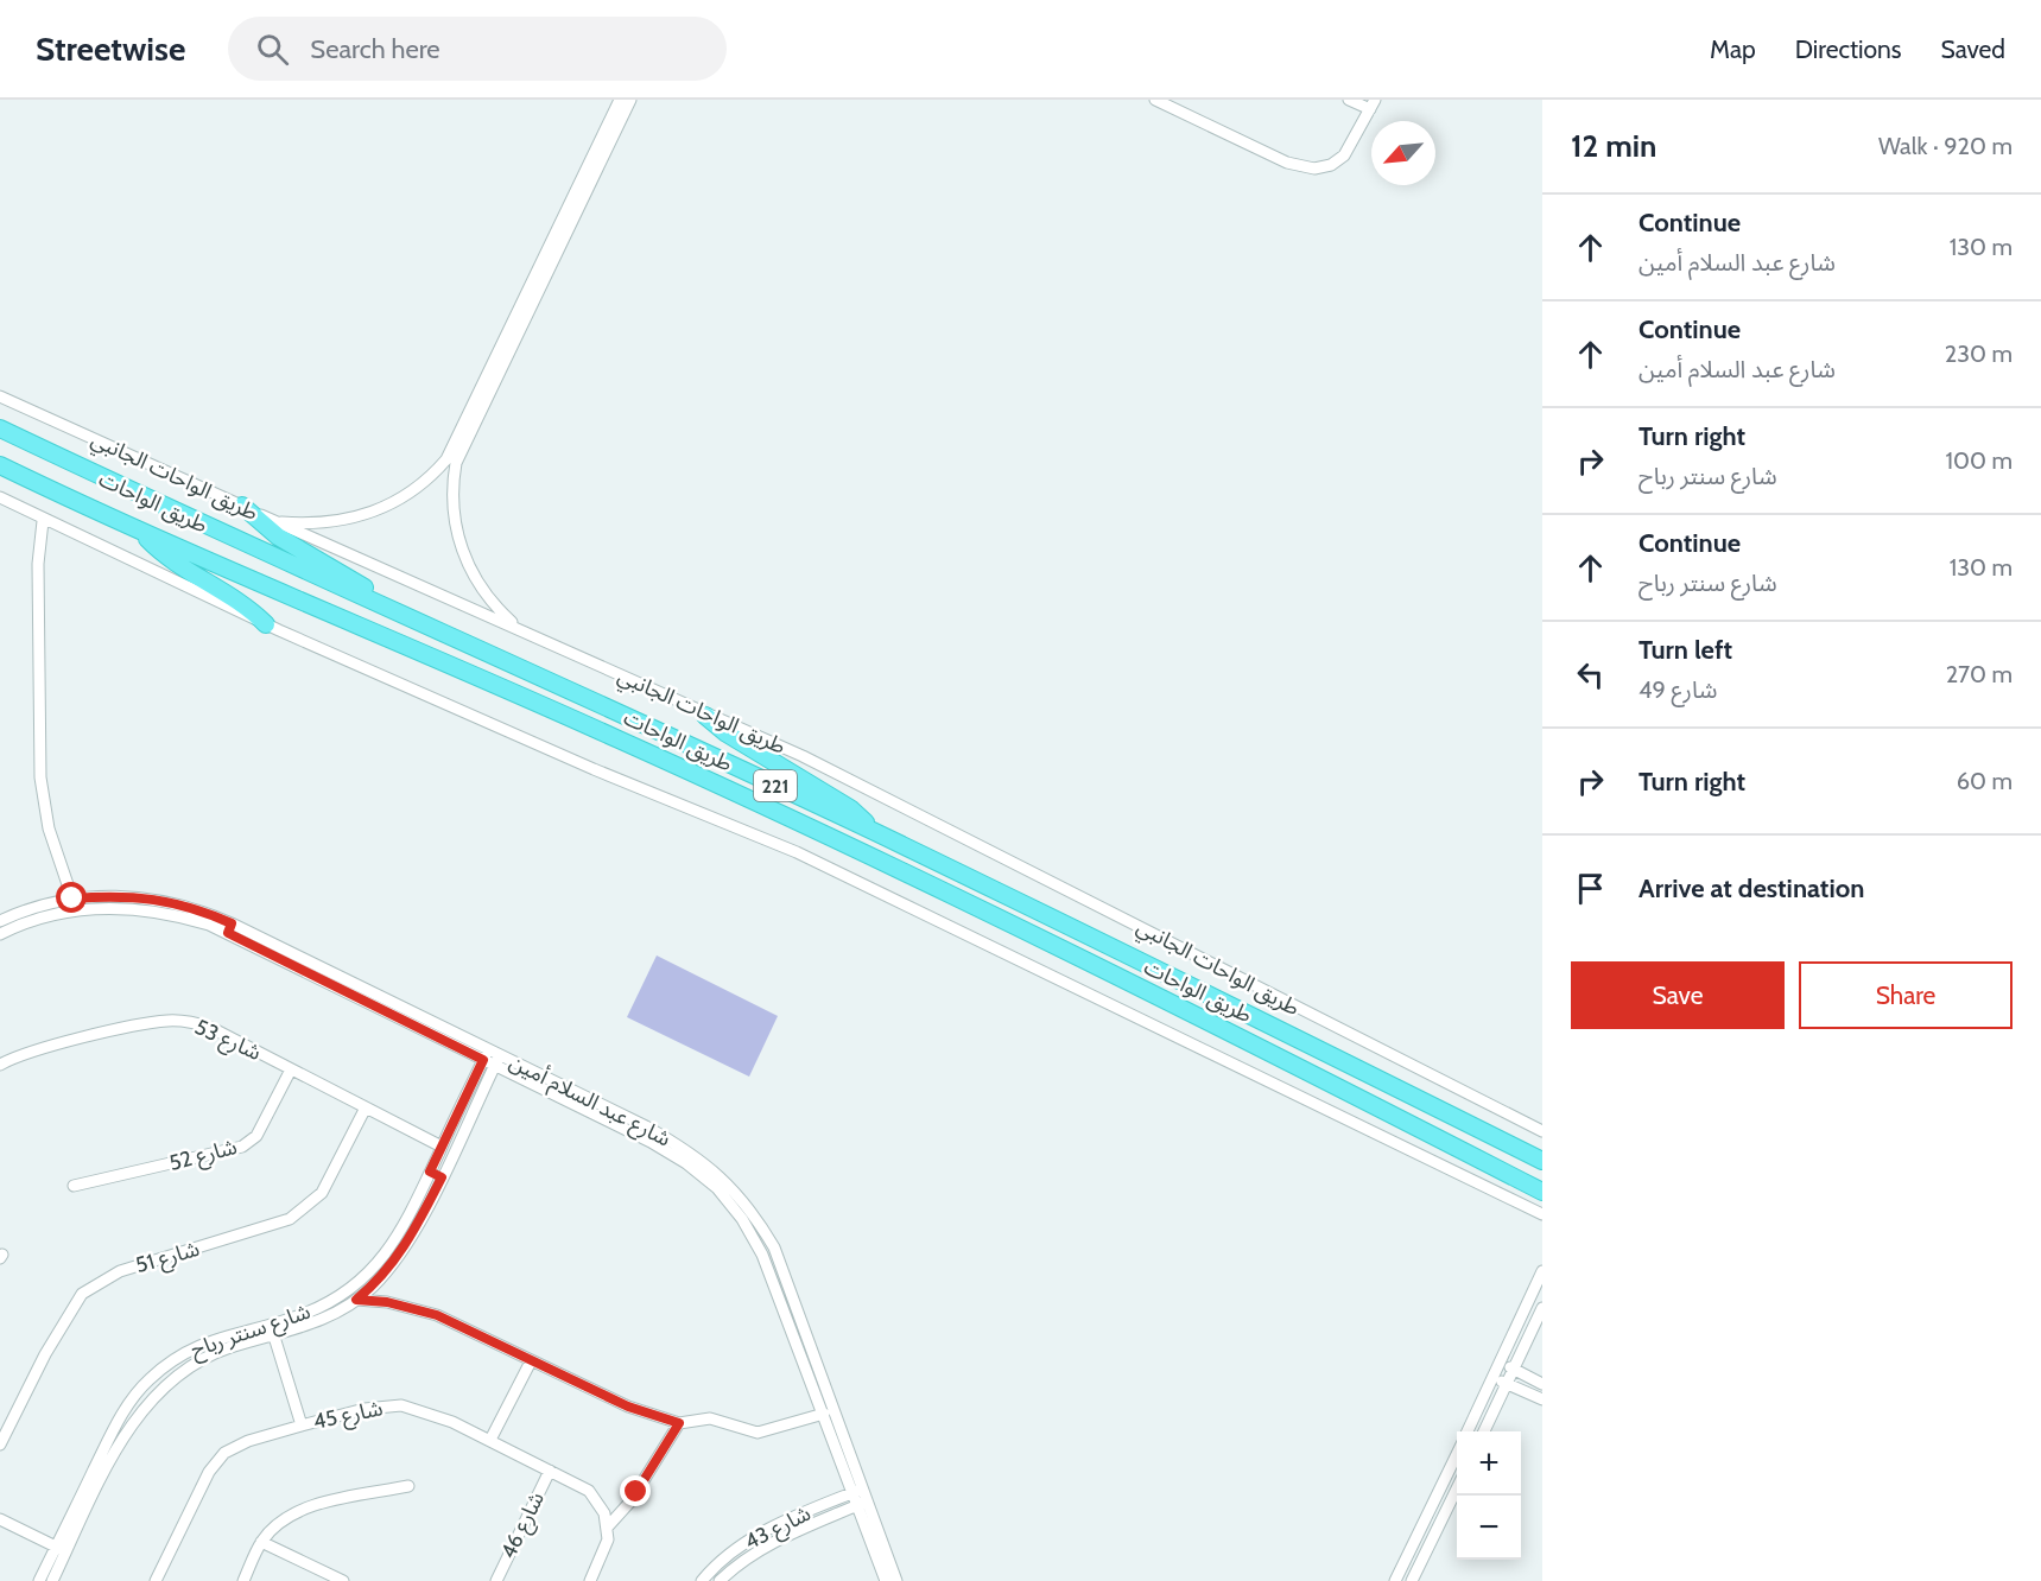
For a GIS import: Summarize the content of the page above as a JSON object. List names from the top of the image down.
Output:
{
  "streets": {
    "highway": ["طريق الواحات", "221"],
    "street": [
      "طريق الواحات الجانبي",
      "شارع 53",
      "شارع عبد السلام أمين",
      "شارع 52",
      "شارع 51",
      "شارع سنتر رباح",
      "شارع 45",
      "شارع 46",
      "شارع 43"
    ]
  },
  "crossings": [
    ["شارع 53", "شارع 52"],
    ["شارع 53", "شارع 51"],
    ["شارع 53", "شارع سنتر رباح"],
    ["شارع عبد السلام أمين", "شارع سنتر رباح"],
    ["شارع عبد السلام أمين", "شارع 43"],
    ["شارع 45", "شارع 46"]
  ],
  "north": "bottom left",
  "page": {
    "header": "Streetwise",
    "search": "Search here",
    "nav": ["Map", "Directions", "Saved"],
    "heading": ["12 min", "Walk · 920 m"],
    "list": [
      ["Continue", "شارع عبد السلام أمين", "130 m"],
      ["Continue", "شارع عبد السلام أمين", "230 m"],
      ["Turn right", "شارع سنتر رباح", "100 m"],
      ["Continue", "شارع سنتر رباح", "130 m"],
      ["Turn left", "شارع 49", "270 m"],
      ["Turn right", "60 m"],
      "Arrive at destination"
    ],
    "buttons": ["Save", "Share"],
    "map_buttons": ["+", "−"]
  }
}
